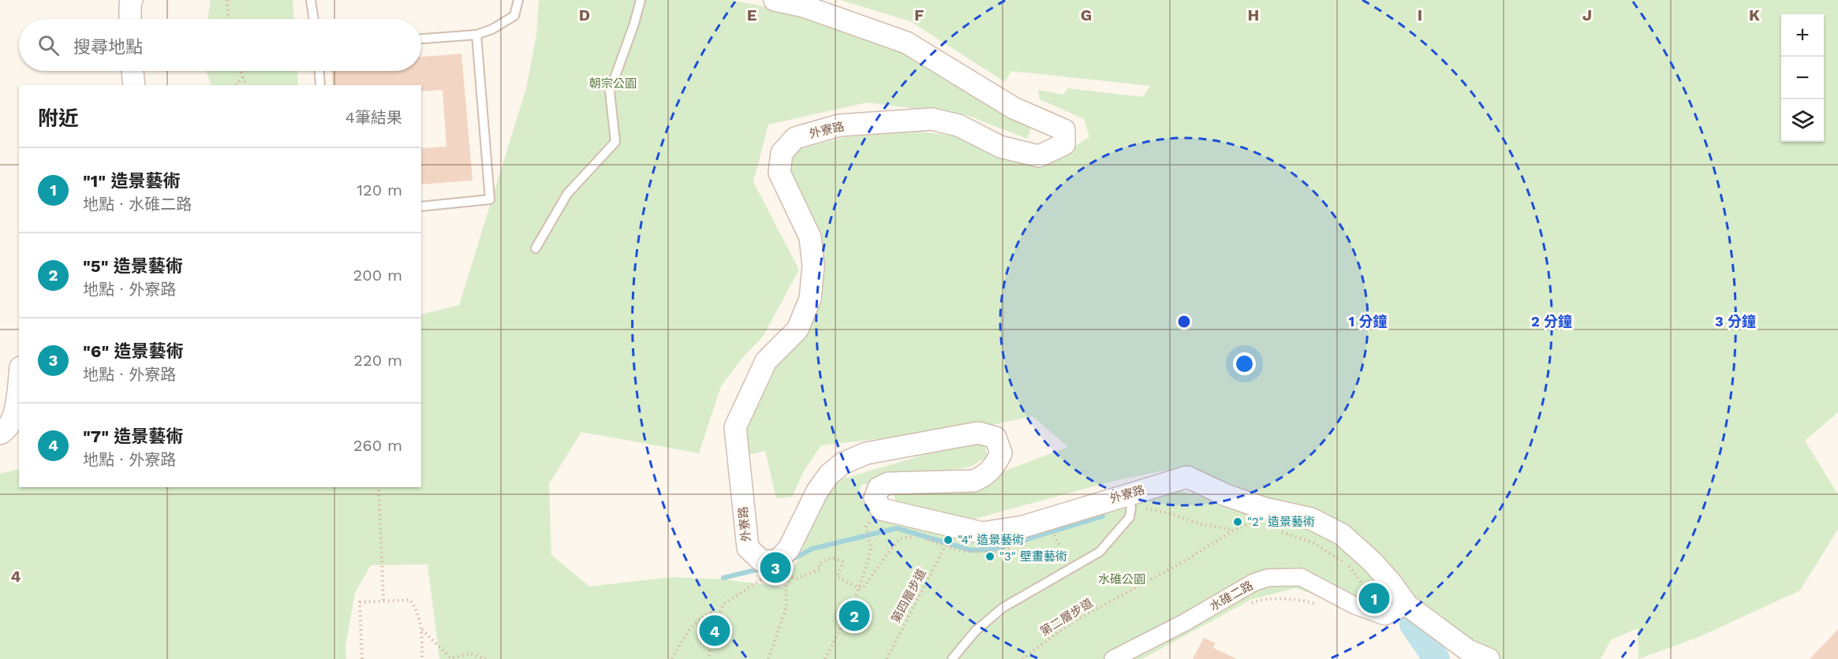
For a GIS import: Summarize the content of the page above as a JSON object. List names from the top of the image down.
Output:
{
  "streets": {
    "street": ["外寮路", "水碓二路"],
    "path": ["第四層步道", "第二層步道"]
  },
  "crossings": [
    ["外寮路", "水碓二路"]
  ],
  "parks": ["朝宗公園", "水碓公園"],
  "places": ["\"2\" 造景藝術", "\"4\" 造景藝術", "\"3\" 壁畫藝術"],
  "page": {
    "map_buttons": ["+", "−"],
    "search": "搜尋地點",
    "heading": ["附近", "4筆結果"],
    "list": [
      {
        "mark": "1",
        "name": "\"1\" 造景藝術",
        "note": "地點 · 水碓二路",
        "value": "120 m"
      },
      {
        "mark": "2",
        "name": "\"5\" 造景藝術",
        "note": "地點 · 外寮路",
        "value": "200 m"
      },
      {
        "mark": "3",
        "name": "\"6\" 造景藝術",
        "note": "地點 · 外寮路",
        "value": "220 m"
      },
      {
        "mark": "4",
        "name": "\"7\" 造景藝術",
        "note": "地點 · 外寮路",
        "value": "260 m"
      }
    ],
    "pins": [
      "3",
      "1",
      "2",
      "4"
    ]
  },
  "grid": {
    "columns": [
      "D",
      "E",
      "F",
      "G",
      "H",
      "I",
      "J",
      "K"
    ],
    "rows": ["4"]
  },
  "rings": ["1 分鐘", "2 分鐘", "3 分鐘"]
}
